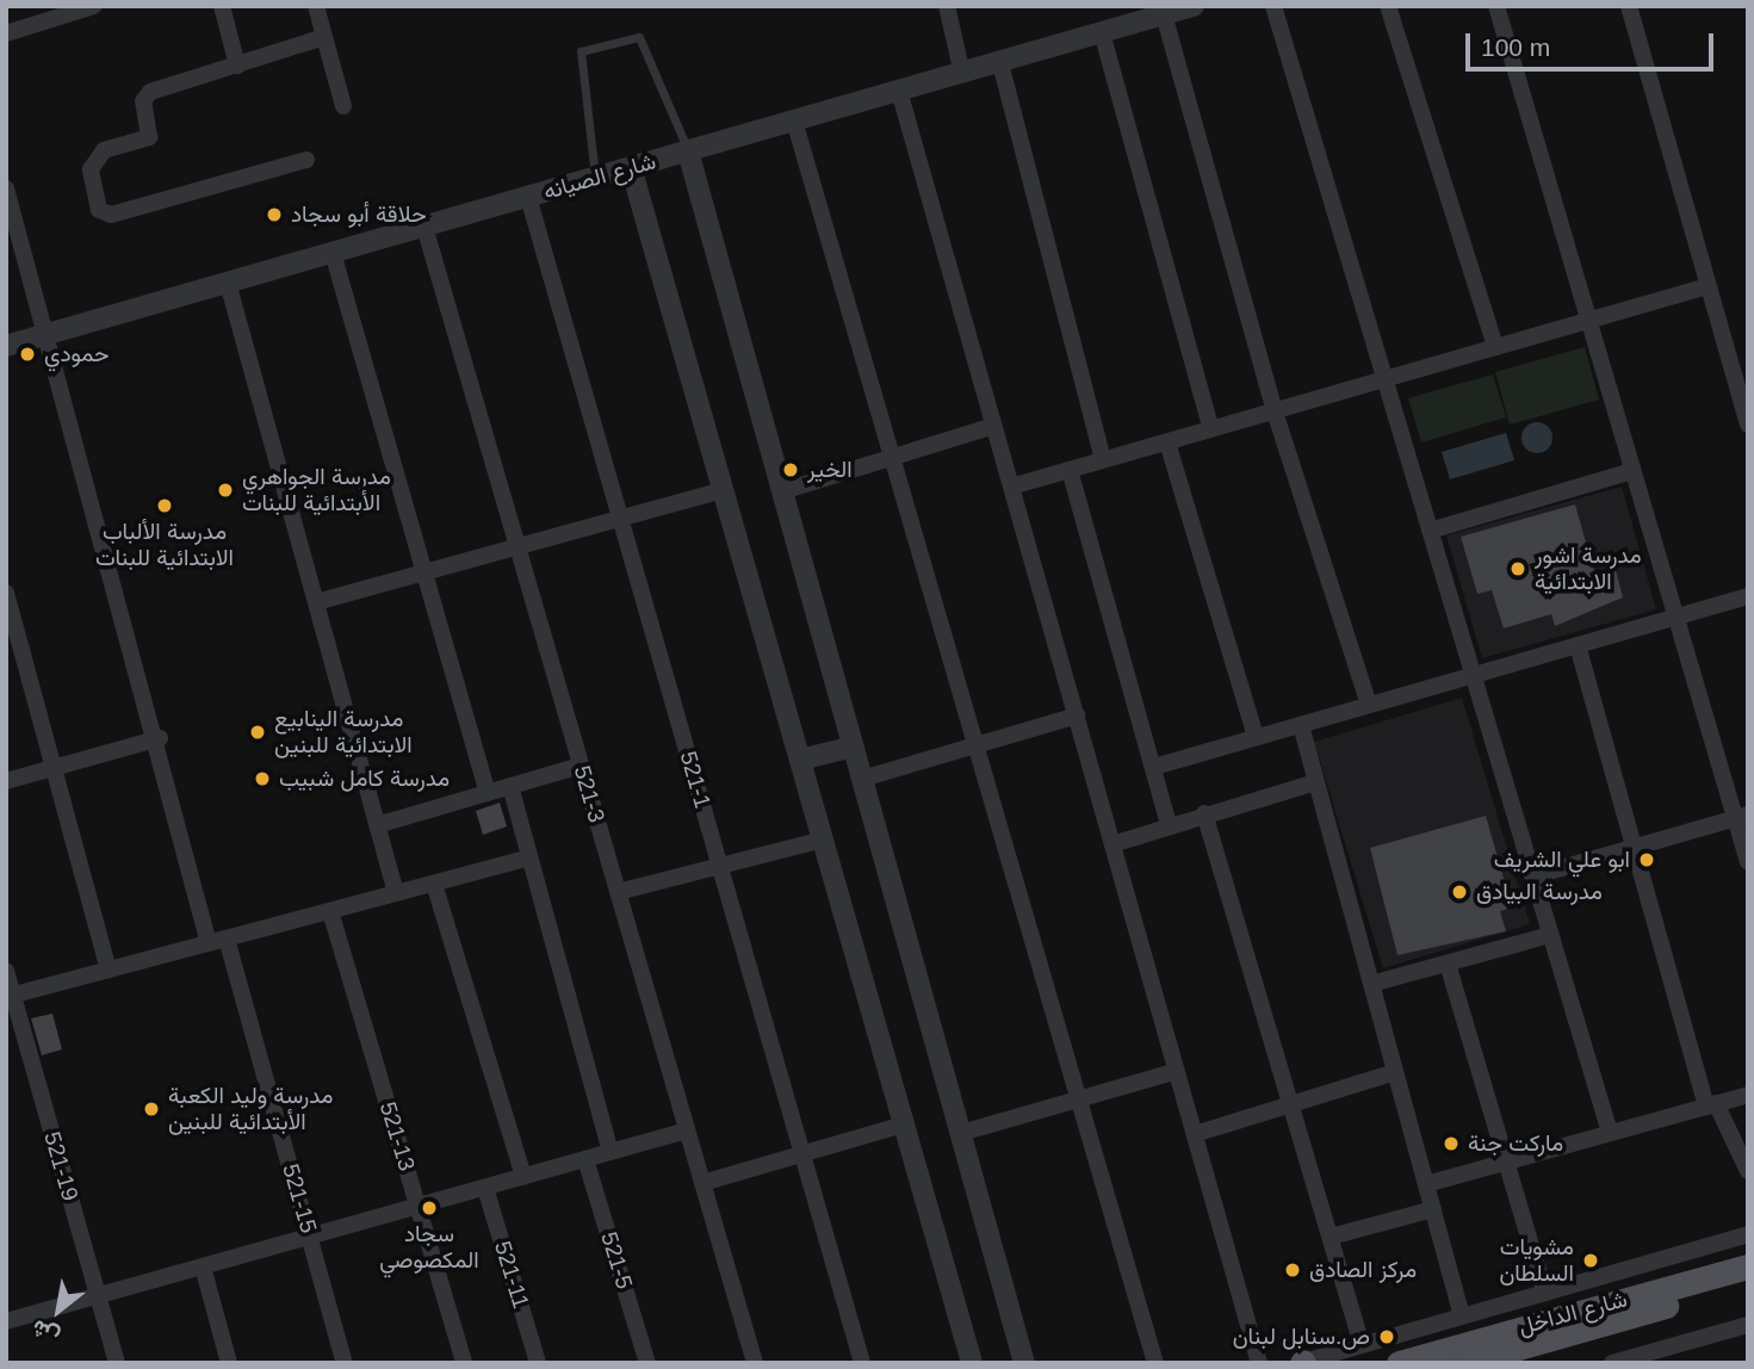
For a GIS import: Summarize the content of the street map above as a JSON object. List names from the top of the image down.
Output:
{
  "streets": {
    "main road": ["شارع الداخل"],
    "street": [
      "شارع الصيانه",
      "521-1",
      "521-3",
      "521-13",
      "521-19",
      "521-15",
      "521-5",
      "521-11"
    ]
  },
  "crossings": [
    ["شارع الصيانه", "521-1"],
    ["شارع الصيانه", "521-3"]
  ],
  "places": [
    "حلاقة أبو سجاد",
    "حمودي",
    "الخير",
    "مدرسة الجواهري الأبتدائية للبنات",
    "مدرسة الألباب الابتدائية للبنات",
    "مدرسة اشور الابتدائية",
    "مدرسة الينابيع الابتدائية للبنين",
    "مدرسة كامل شبيب",
    "ابو علي الشريف",
    "مدرسة البيادق",
    "مدرسة وليد الكعبة الأبتدائية للبنين",
    "ماركت جنة",
    "سجاد المكصوصي",
    "مشويات السلطان",
    "مركز الصادق",
    "ص.سنابل لبنان"
  ],
  "scale_bar": "100 m",
  "north": "bottom left"
}
